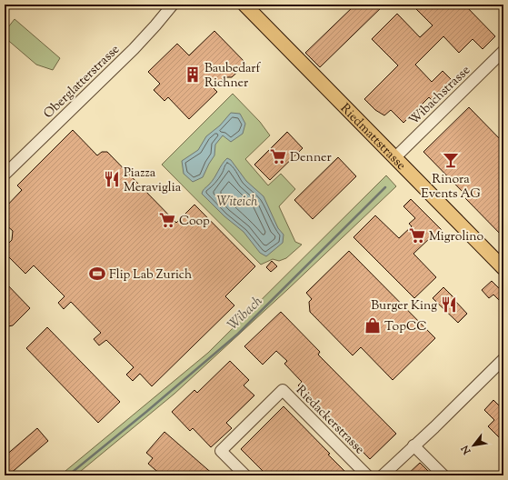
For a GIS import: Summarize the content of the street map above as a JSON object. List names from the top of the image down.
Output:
{
  "streets": {
    "main road": ["Riedmattstrasse"],
    "street": ["Oberglatterstrasse", "Wibachstrasse", "Riedackerstrasse"]
  },
  "crossings": [
    ["Wibachstrasse", "Riedmattstrasse"]
  ],
  "water": ["Witeich", "Wibach"],
  "places": {
    "building": ["Baubedarf Richner"],
    "supermarket": ["Denner", "Coop", "Migrolino"],
    "bar": ["Rinora Events AG"],
    "restaurant": ["Piazza Meraviglia", "Burger King"],
    "sports": ["Flip Lab Zurich"],
    "shop": ["TopCC"]
  },
  "north": "bottom left"
}
